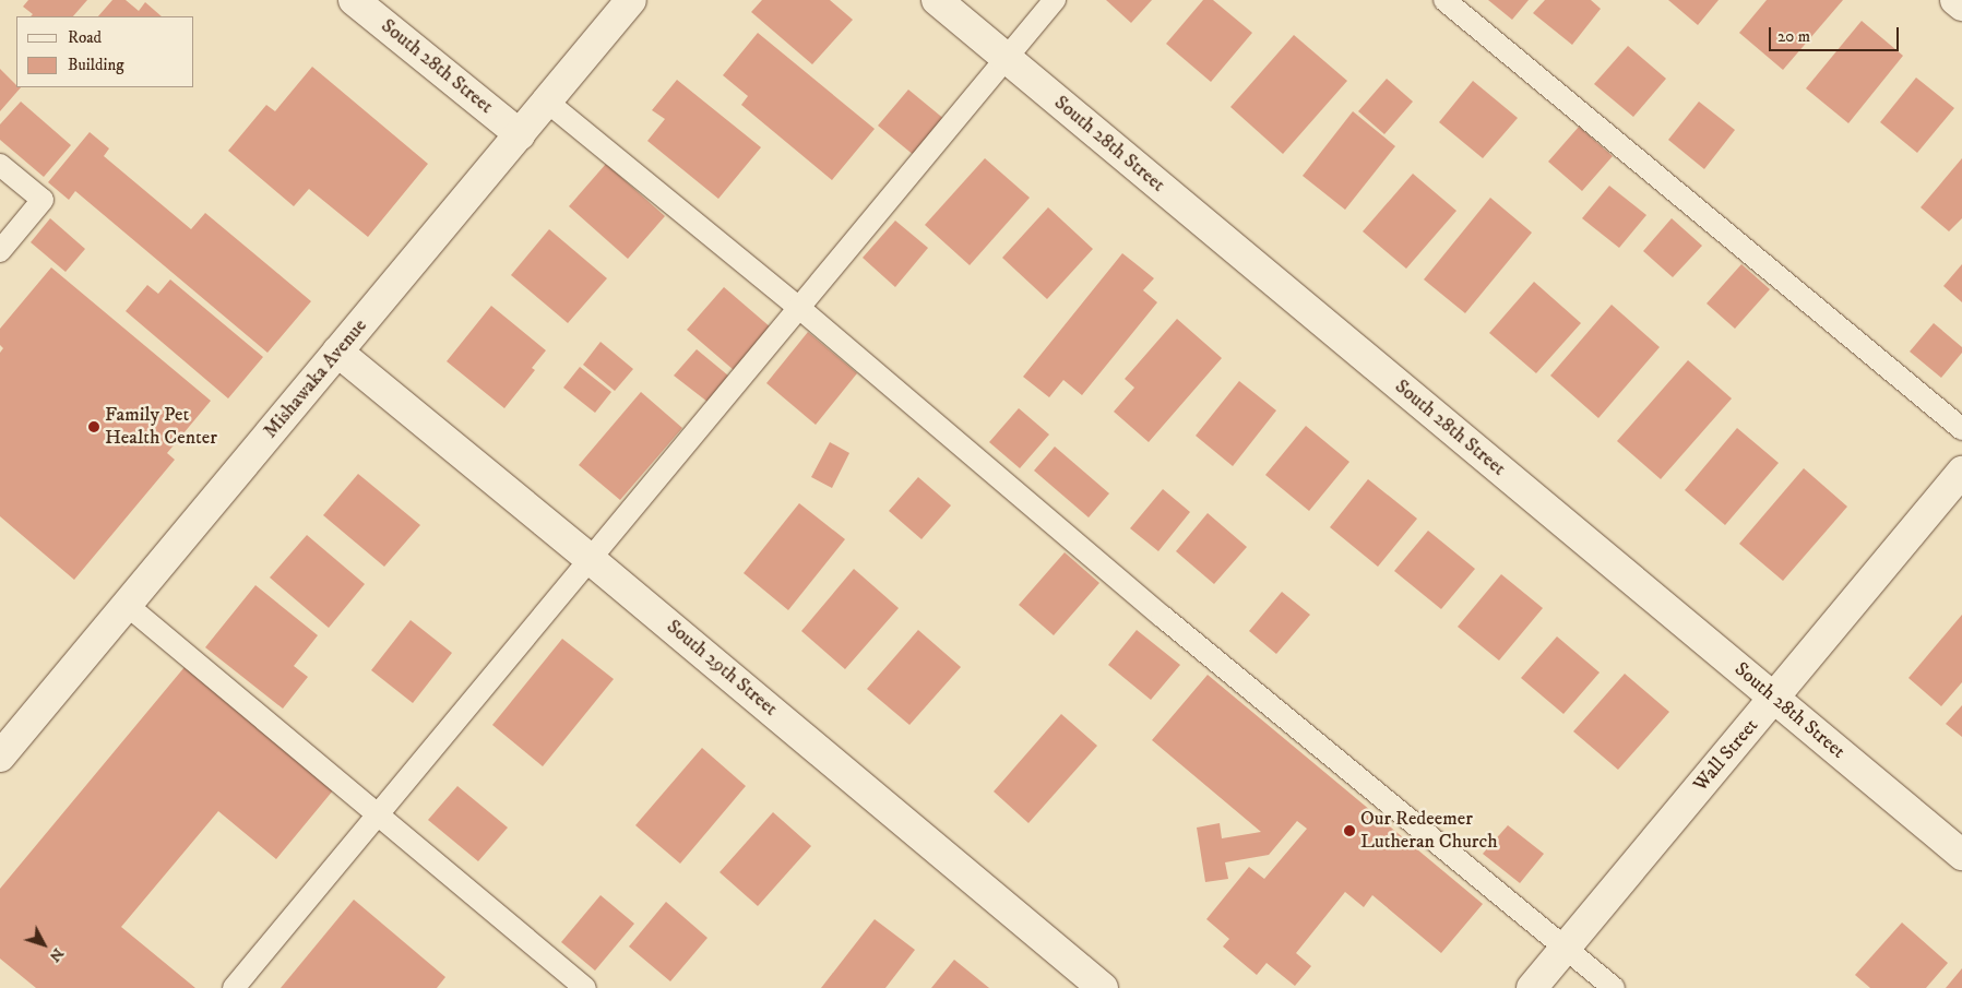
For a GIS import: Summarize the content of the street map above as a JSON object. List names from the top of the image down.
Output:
{
  "streets": {
    "street": [
      "South 28th Street",
      "Mishawaka Avenue",
      "South 29th Street",
      "Wall Street"
    ]
  },
  "crossings": [
    ["South 28th Street", "Mishawaka Avenue"],
    ["South 28th Street", "Wall Street"],
    ["Mishawaka Avenue", "South 29th Street"]
  ],
  "places": ["Family Pet Health Center", "Our Redeemer Lutheran Church"],
  "legend": ["Road", "Building"],
  "scale_bar": "20 m",
  "north": "bottom right"
}
